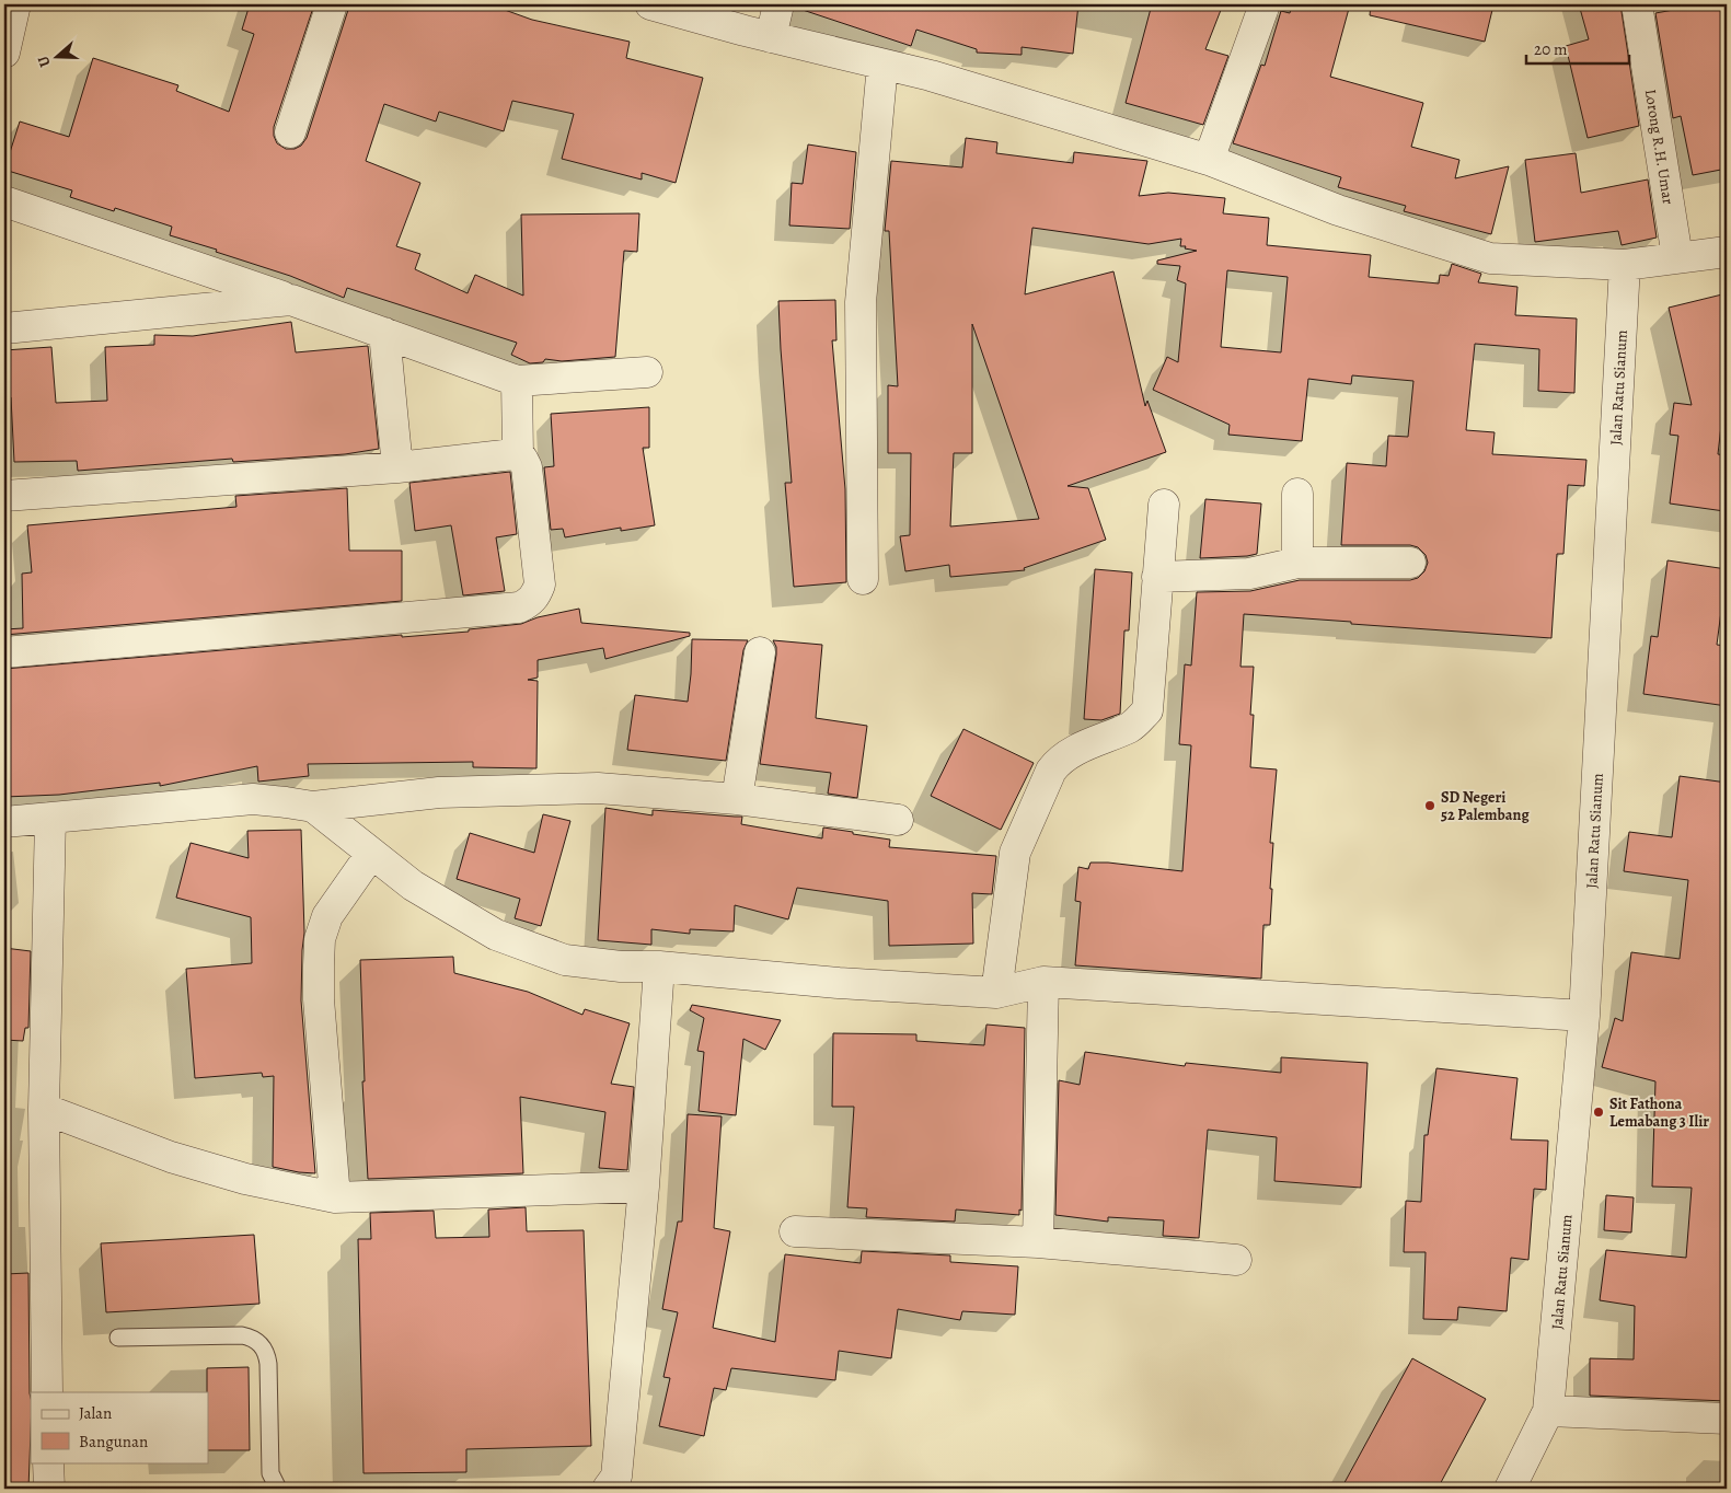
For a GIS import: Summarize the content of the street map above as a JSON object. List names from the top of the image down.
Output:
{
  "streets": {
    "street": ["Lorong R.H. Umar", "Jalan Ratu Sianum"]
  },
  "places": ["SD Negeri 52 Palembang", "Sit Fathona Lemabang 3 Ilir"],
  "legend": ["Jalan", "Bangunan"],
  "scale_bar": "20 m",
  "north": "left"
}
